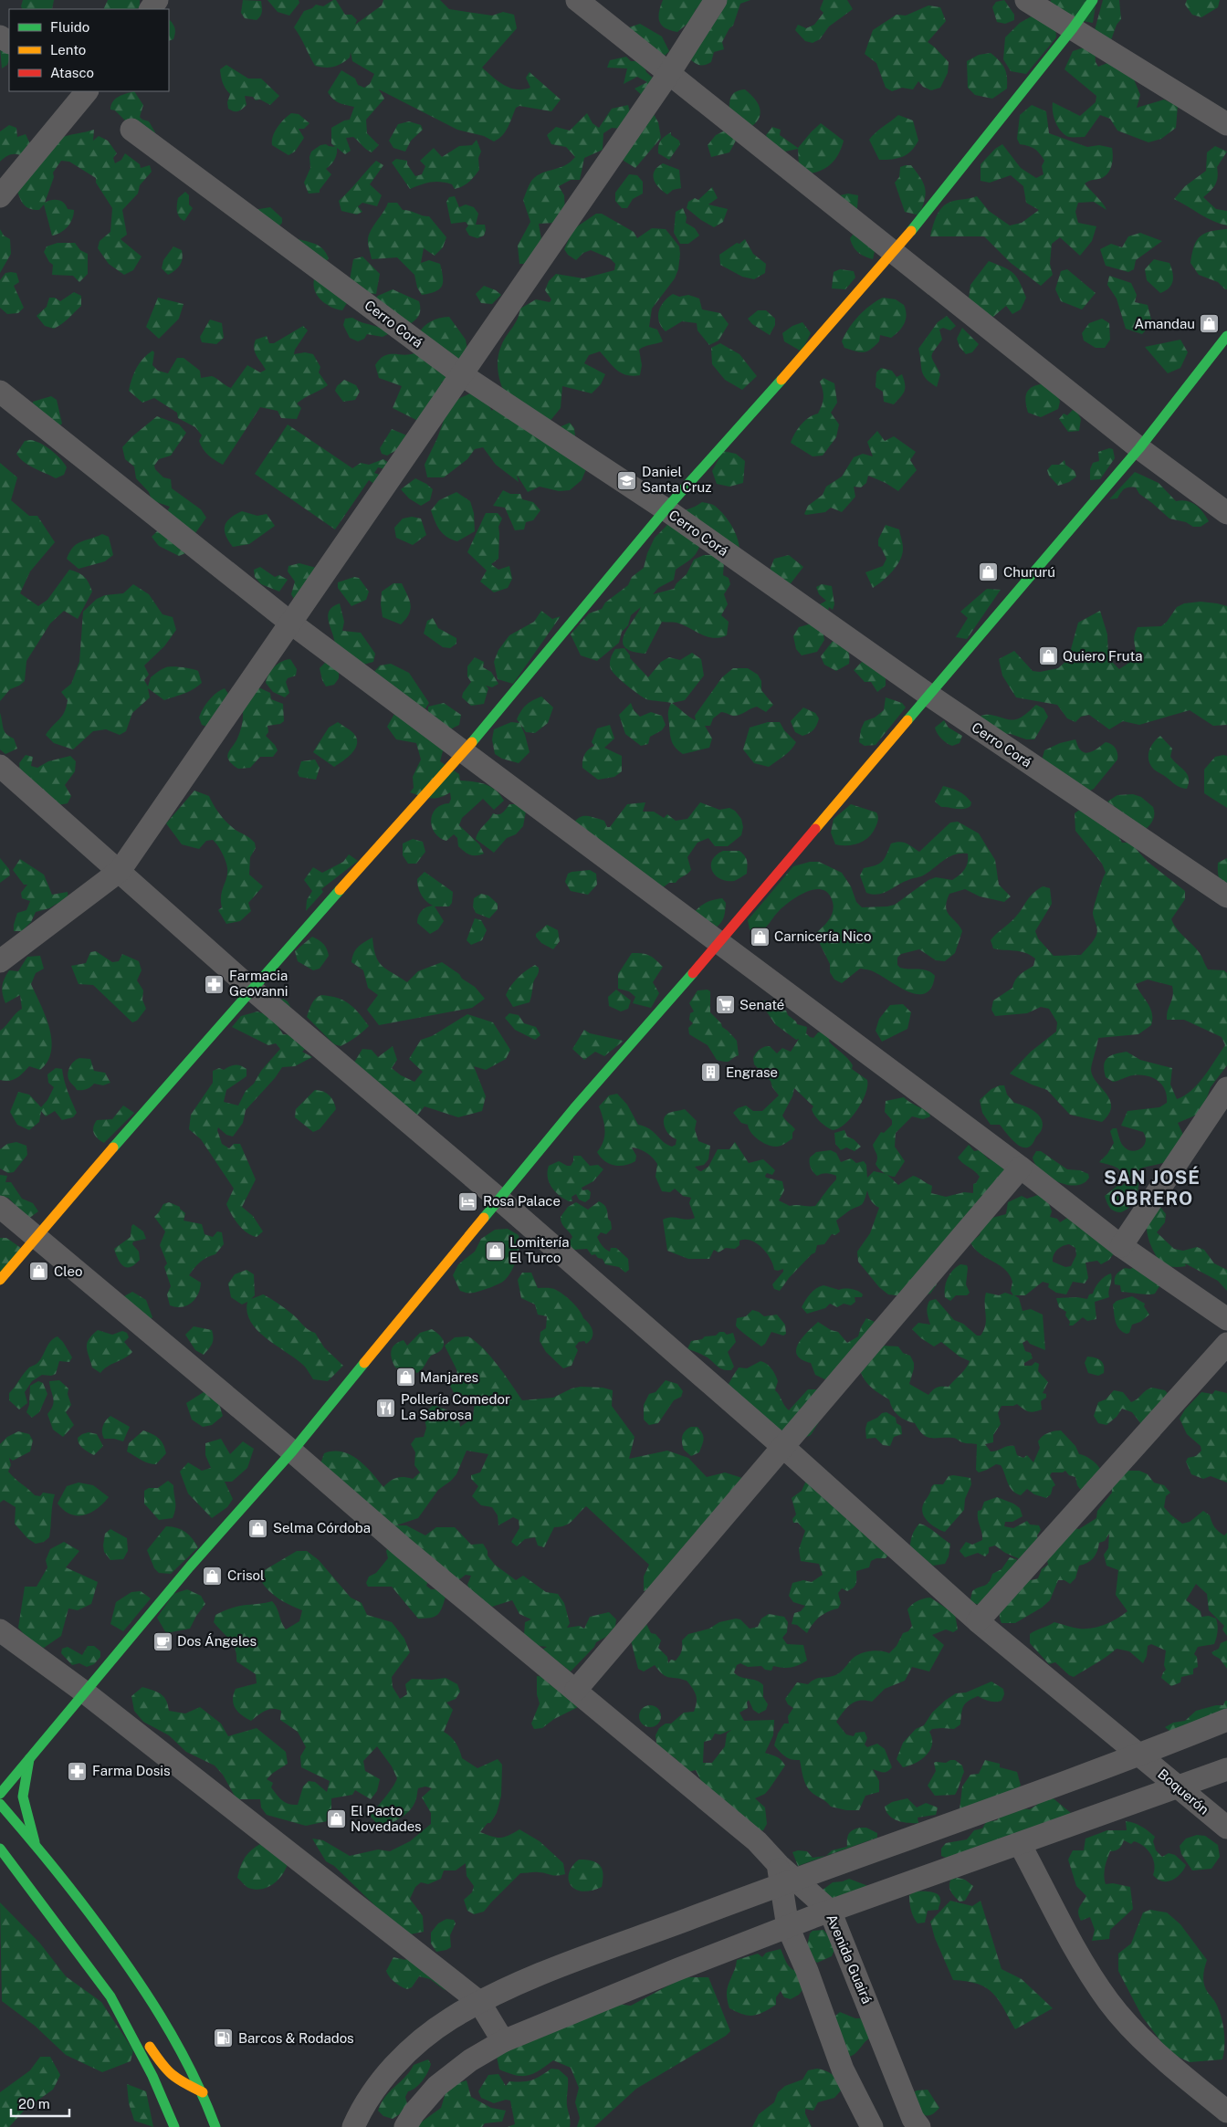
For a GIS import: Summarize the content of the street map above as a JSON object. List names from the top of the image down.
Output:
{
  "streets": {
    "street": ["Cerro Corá", "Boquerón", "Avenida Guairá"]
  },
  "districts": ["SAN JOSÉ OBRERO"],
  "places": {
    "shop": [
      "Amandau",
      "Chururú",
      "Quiero Fruta",
      "Carnicería Nico",
      "Lomitería El Turco",
      "Cleo",
      "Manjares",
      "Selma Córdoba",
      "Crisol",
      "El Pacto Novedades"
    ],
    "school or university": ["Daniel Santa Cruz"],
    "pharmacy": ["Farmacia Geovanni", "Farma Dosis"],
    "supermarket": ["Senaté"],
    "building": ["Engrase"],
    "hotel": ["Rosa Palace"],
    "restaurant": ["Pollería Comedor La Sabrosa"],
    "cafe": ["Dos Ángeles"],
    "fuel station": ["Barcos & Rodados"]
  },
  "legend": ["Fluido", "Lento", "Atasco"],
  "scale_bar": "20 m"
}
